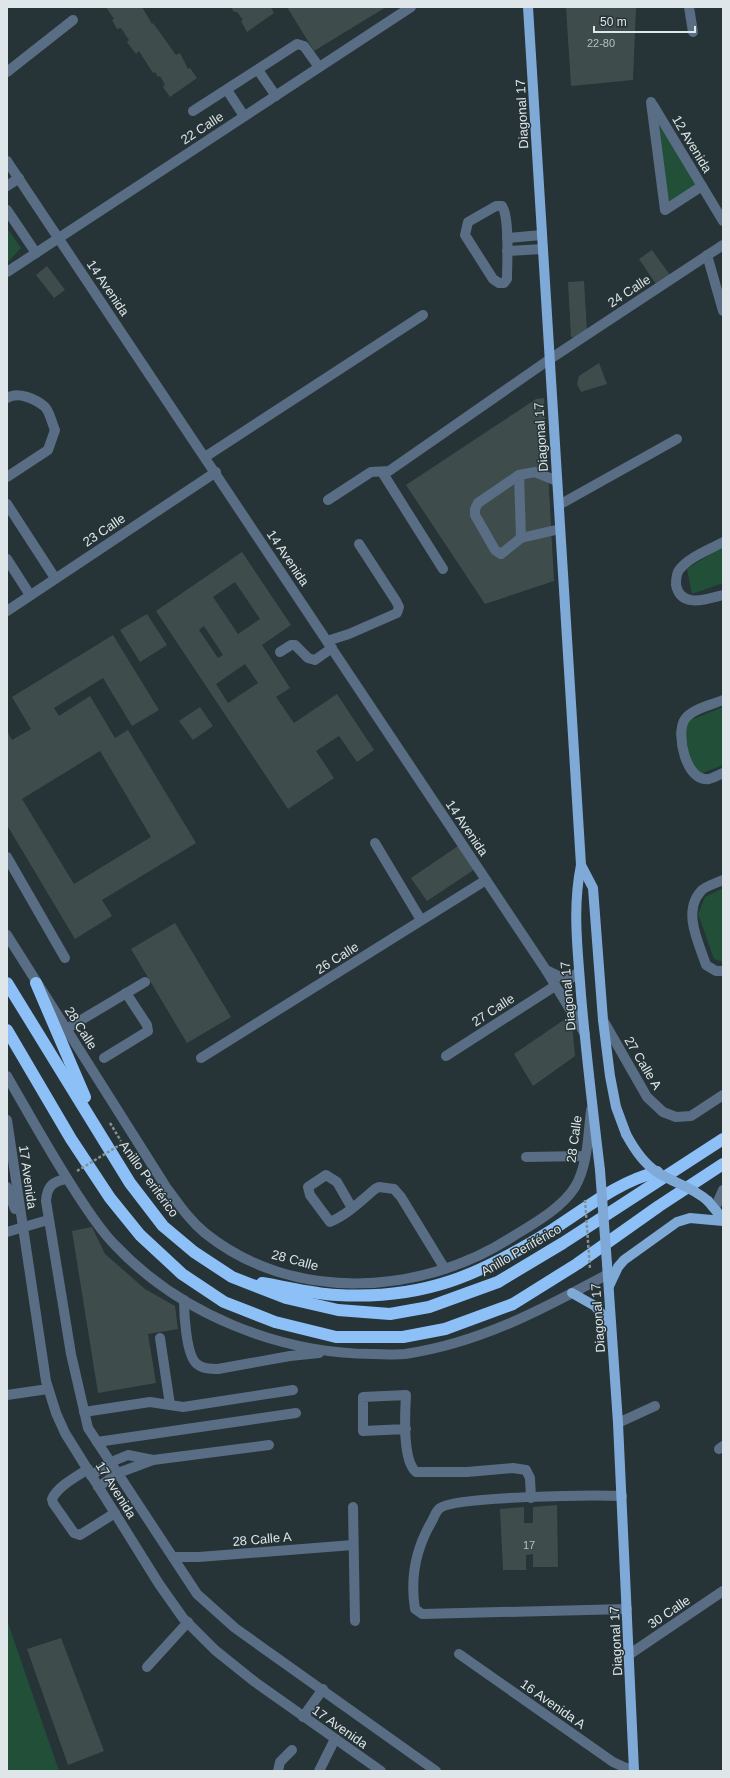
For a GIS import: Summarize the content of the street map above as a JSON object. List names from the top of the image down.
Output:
{
  "streets": {
    "highway": ["Anillo Periférico"],
    "main road": ["Diagonal 17"],
    "street": [
      "22 Calle",
      "12 Avenida",
      "14 Avenida",
      "24 Calle",
      "23 Calle",
      "26 Calle",
      "27 Calle",
      "28 Calle",
      "27 Calle A",
      "17 Avenida",
      "28 Calle A",
      "30 Calle",
      "16 Avenida A"
    ]
  },
  "crossings": [
    ["Diagonal 17", "14 Avenida"],
    ["Diagonal 17", "24 Calle"],
    ["Diagonal 17", "28 Calle"],
    ["Diagonal 17", "27 Calle A"],
    ["Diagonal 17", "30 Calle"],
    ["Diagonal 17", "16 Avenida A"],
    ["22 Calle", "14 Avenida"],
    ["14 Avenida", "23 Calle"],
    ["14 Avenida", "26 Calle"],
    ["14 Avenida", "27 Calle"],
    ["17 Avenida", "28 Calle A"]
  ],
  "house_numbers": ["22-80", "17"],
  "scale_bar": "50 m"
}
